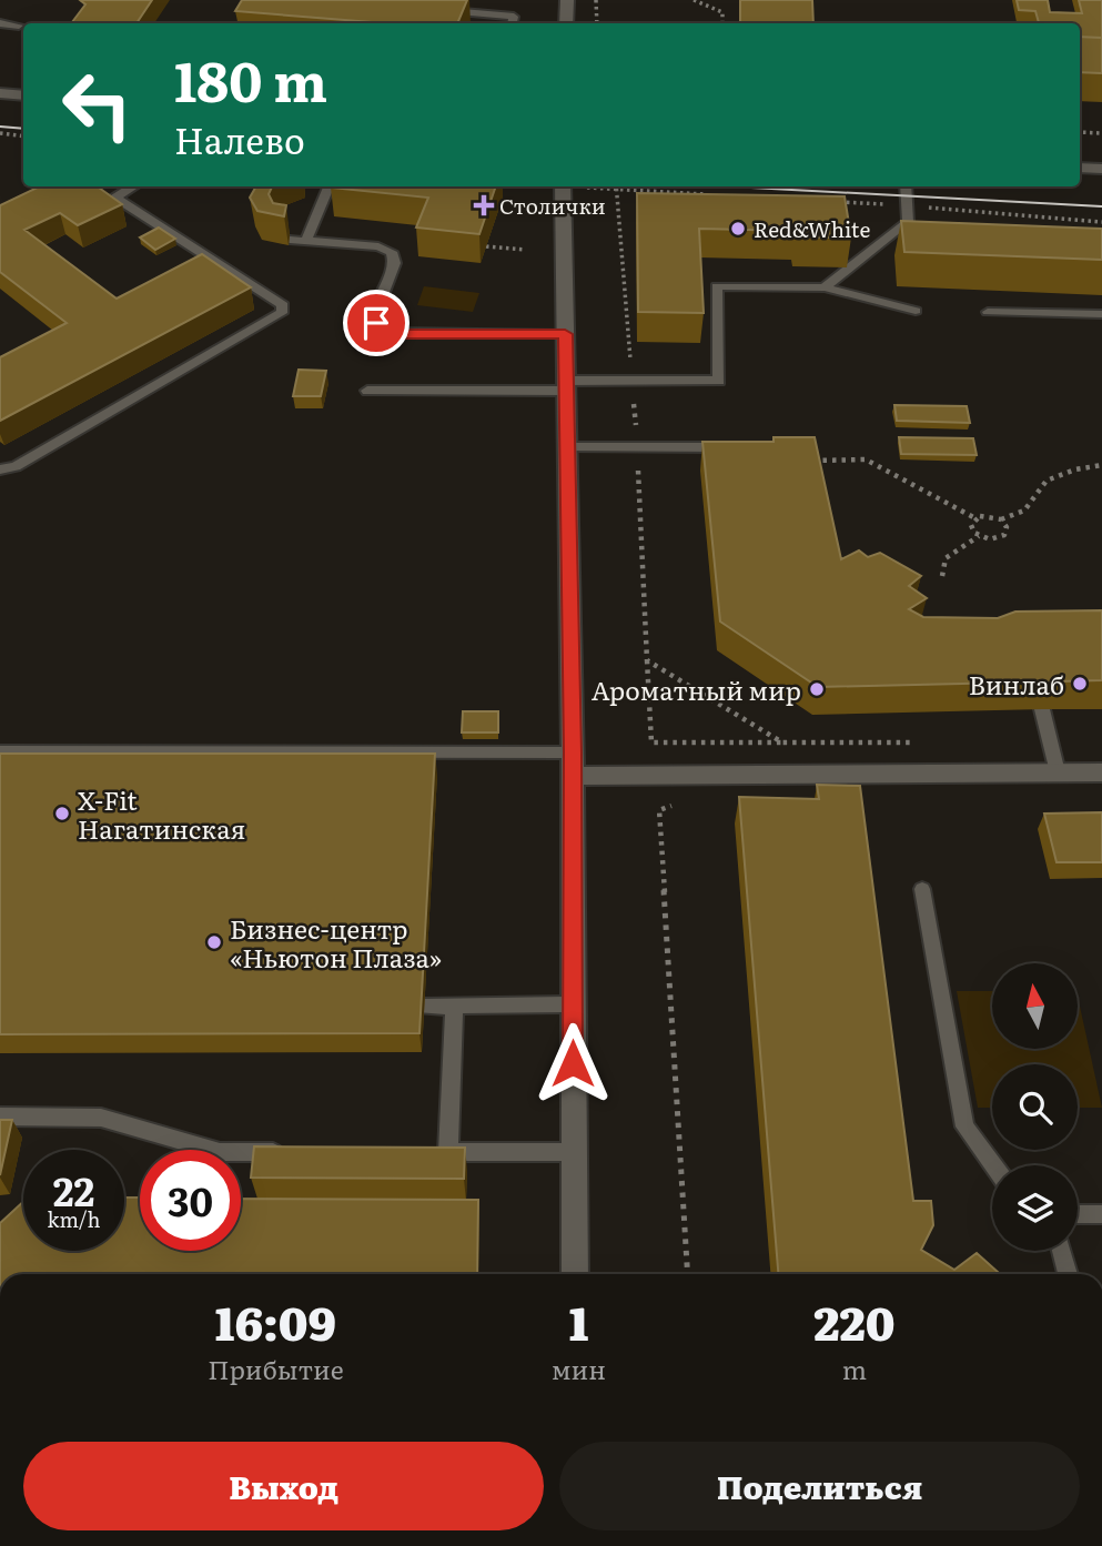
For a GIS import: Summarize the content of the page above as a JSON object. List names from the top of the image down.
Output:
{
  "places": {
    "health": ["Столички"],
    "other": [
      "Red&White",
      "Винлаб",
      "Ароматный мир",
      "X-Fit Нагатинская",
      "Бизнес-центр «Ньютон Плаза»"
    ]
  },
  "north": "top",
  "page": {
    "turn": ["180 m", "Налево"],
    "speed": "22 km/h",
    "limit": "30",
    "eta": [
      "16:09",
      "Прибытие",
      "1",
      "мин",
      "220",
      "m"
    ],
    "buttons": ["Выход", "Поделиться"]
  }
}
